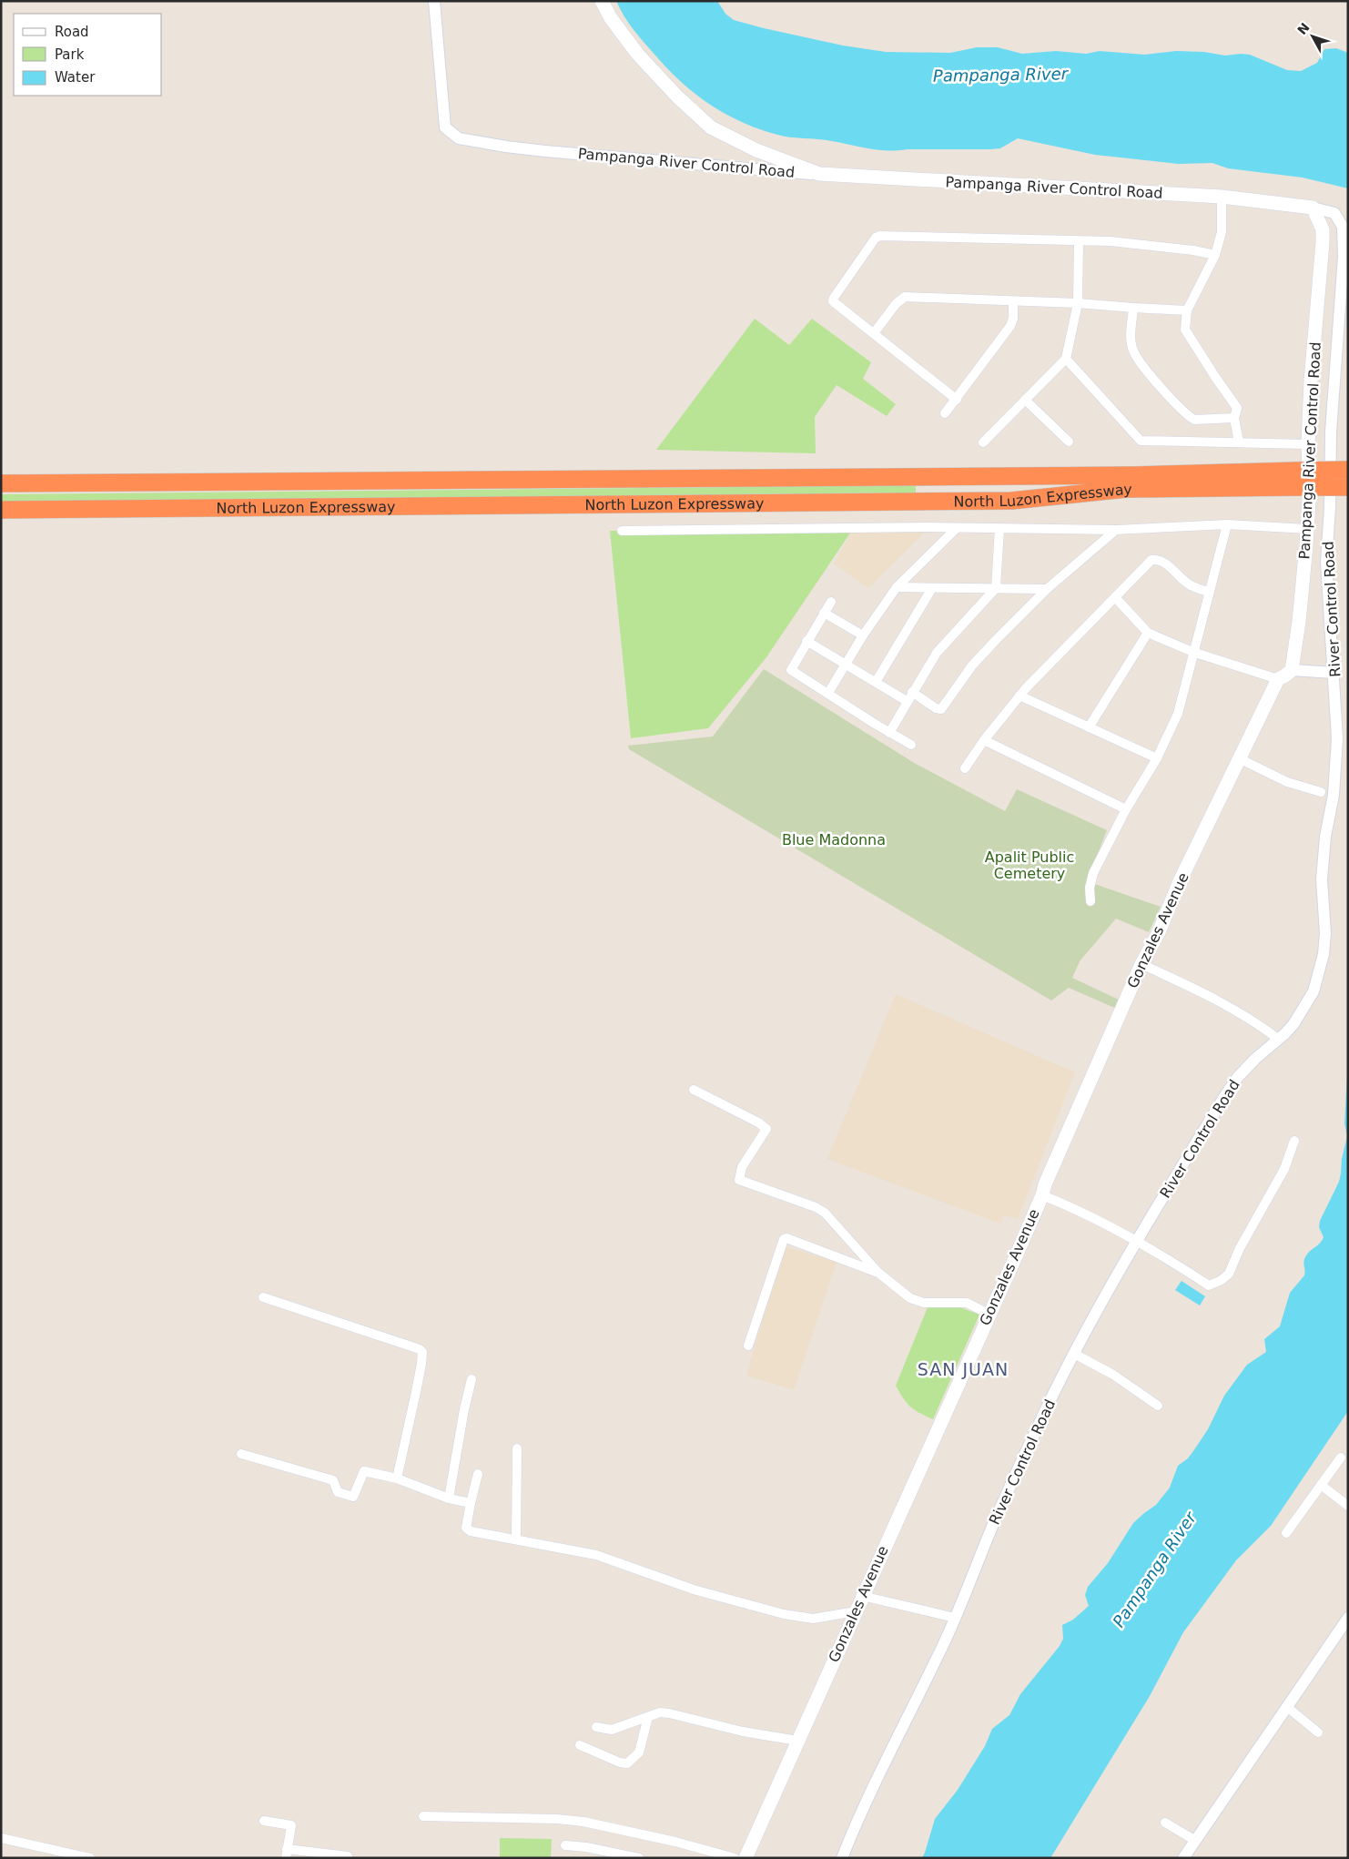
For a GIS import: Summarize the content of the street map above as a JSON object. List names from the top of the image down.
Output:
{
  "streets": {
    "highway": ["North Luzon Expressway"],
    "main road": ["Pampanga River Control Road", "Gonzales Avenue"],
    "street": ["River Control Road"]
  },
  "crossings": [
    ["Pampanga River Control Road", "River Control Road"]
  ],
  "districts": ["SAN JUAN"],
  "water": ["Pampanga River"],
  "parks": ["Blue Madonna", "Apalit Public Cemetery"],
  "legend": ["Road", "Park", "Water"],
  "north": "top left"
}
